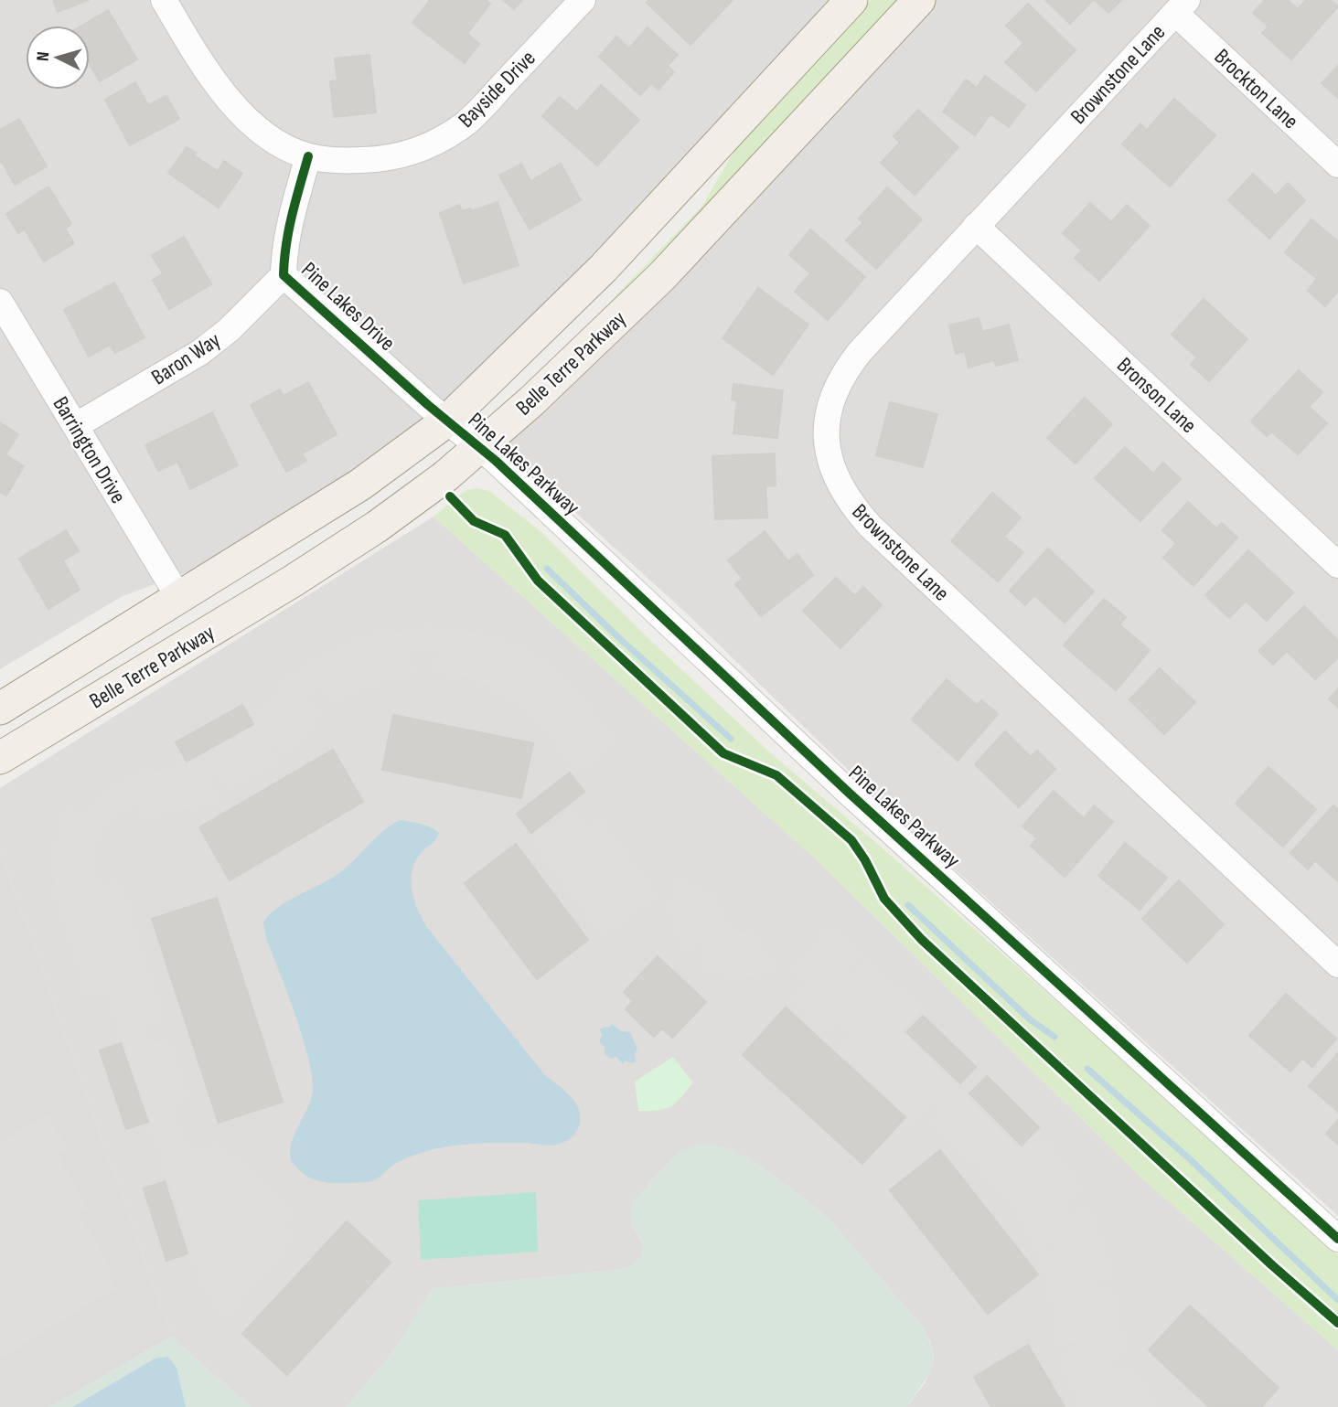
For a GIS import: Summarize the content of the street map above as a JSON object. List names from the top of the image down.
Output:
{
  "streets": {
    "main road": ["Belle Terre Parkway"],
    "street": [
      "Brownstone Lane",
      "Bayside Drive",
      "Brockton Lane",
      "Pine Lakes Drive",
      "Baron Way",
      "Bronson Lane",
      "Barrington Drive",
      "Pine Lakes Parkway"
    ]
  },
  "crossings": [
    ["Brownstone Lane", "Brockton Lane"],
    ["Brownstone Lane", "Bronson Lane"],
    ["Bayside Drive", "Pine Lakes Drive"],
    ["Pine Lakes Drive", "Baron Way"],
    ["Pine Lakes Drive", "Belle Terre Parkway"],
    ["Pine Lakes Drive", "Pine Lakes Parkway"],
    ["Baron Way", "Barrington Drive"],
    ["Belle Terre Parkway", "Barrington Drive"],
    ["Belle Terre Parkway", "Pine Lakes Parkway"]
  ],
  "north": "left"
}
